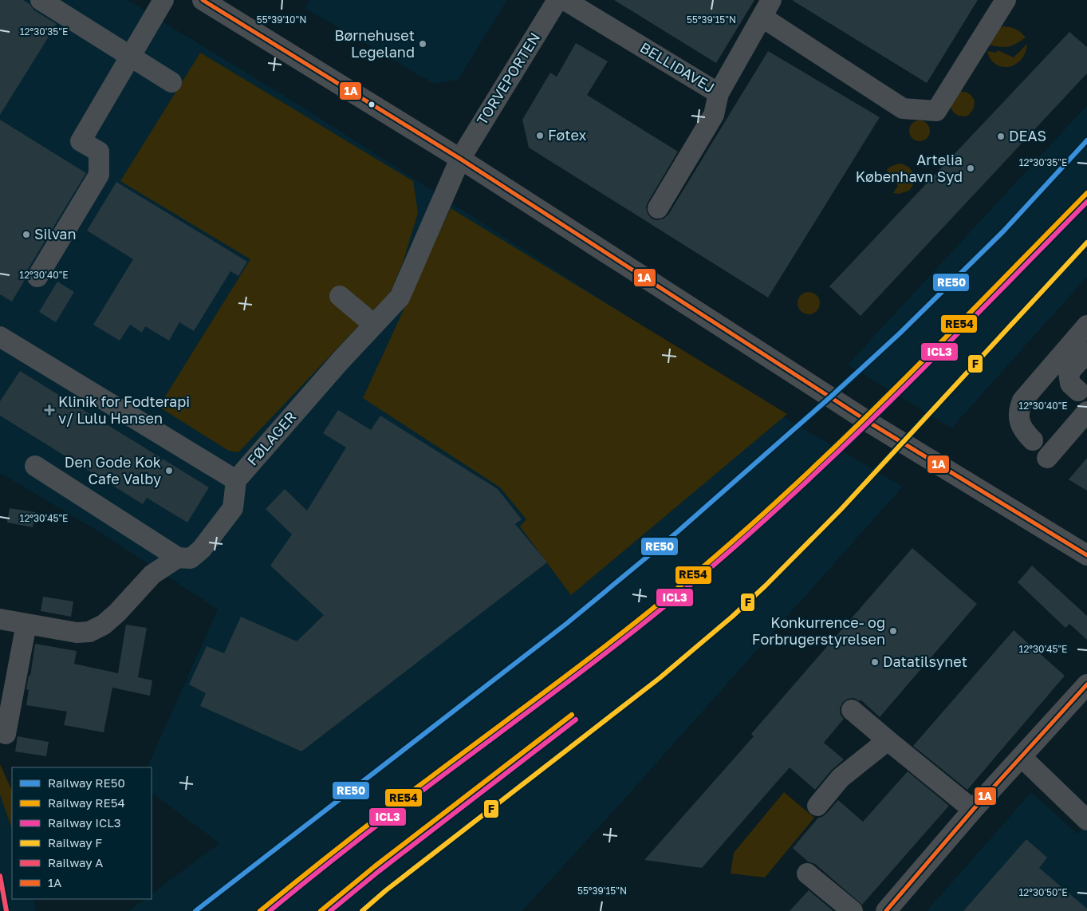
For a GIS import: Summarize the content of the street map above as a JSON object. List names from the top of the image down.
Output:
{
  "streets": {
    "street": ["BELLIDAVEJ", "TORVEPORTEN", "FØLAGER"]
  },
  "crossings": [
    ["TORVEPORTEN", "FØLAGER"]
  ],
  "places": {
    "other": [
      "Børnehuset Legeland",
      "Føtex",
      "DEAS",
      "Artelia København Syd",
      "Silvan",
      "Den Gode Kok Cafe Valby",
      "Konkurrence- og Forbrugerstyrelsen",
      "Datatilsynet"
    ],
    "health": ["Klinik for Fodterapi v/ Lulu Hansen"]
  },
  "lines": [
    "transit line 1A",
    "rail line RE50",
    "rail line RE54",
    "rail line ICL3",
    "rail line F",
    "rail line A"
  ],
  "legend": [
    "Railway RE50",
    "Railway RE54",
    "Railway ICL3",
    "Railway F",
    "Railway A",
    "1A"
  ],
  "coordinates": [
    "55°39'10\"N",
    "55°39'15\"N",
    "12°30'35\"E",
    "12°30'40\"E",
    "12°30'45\"E",
    "12°30'50\"E"
  ]
}
